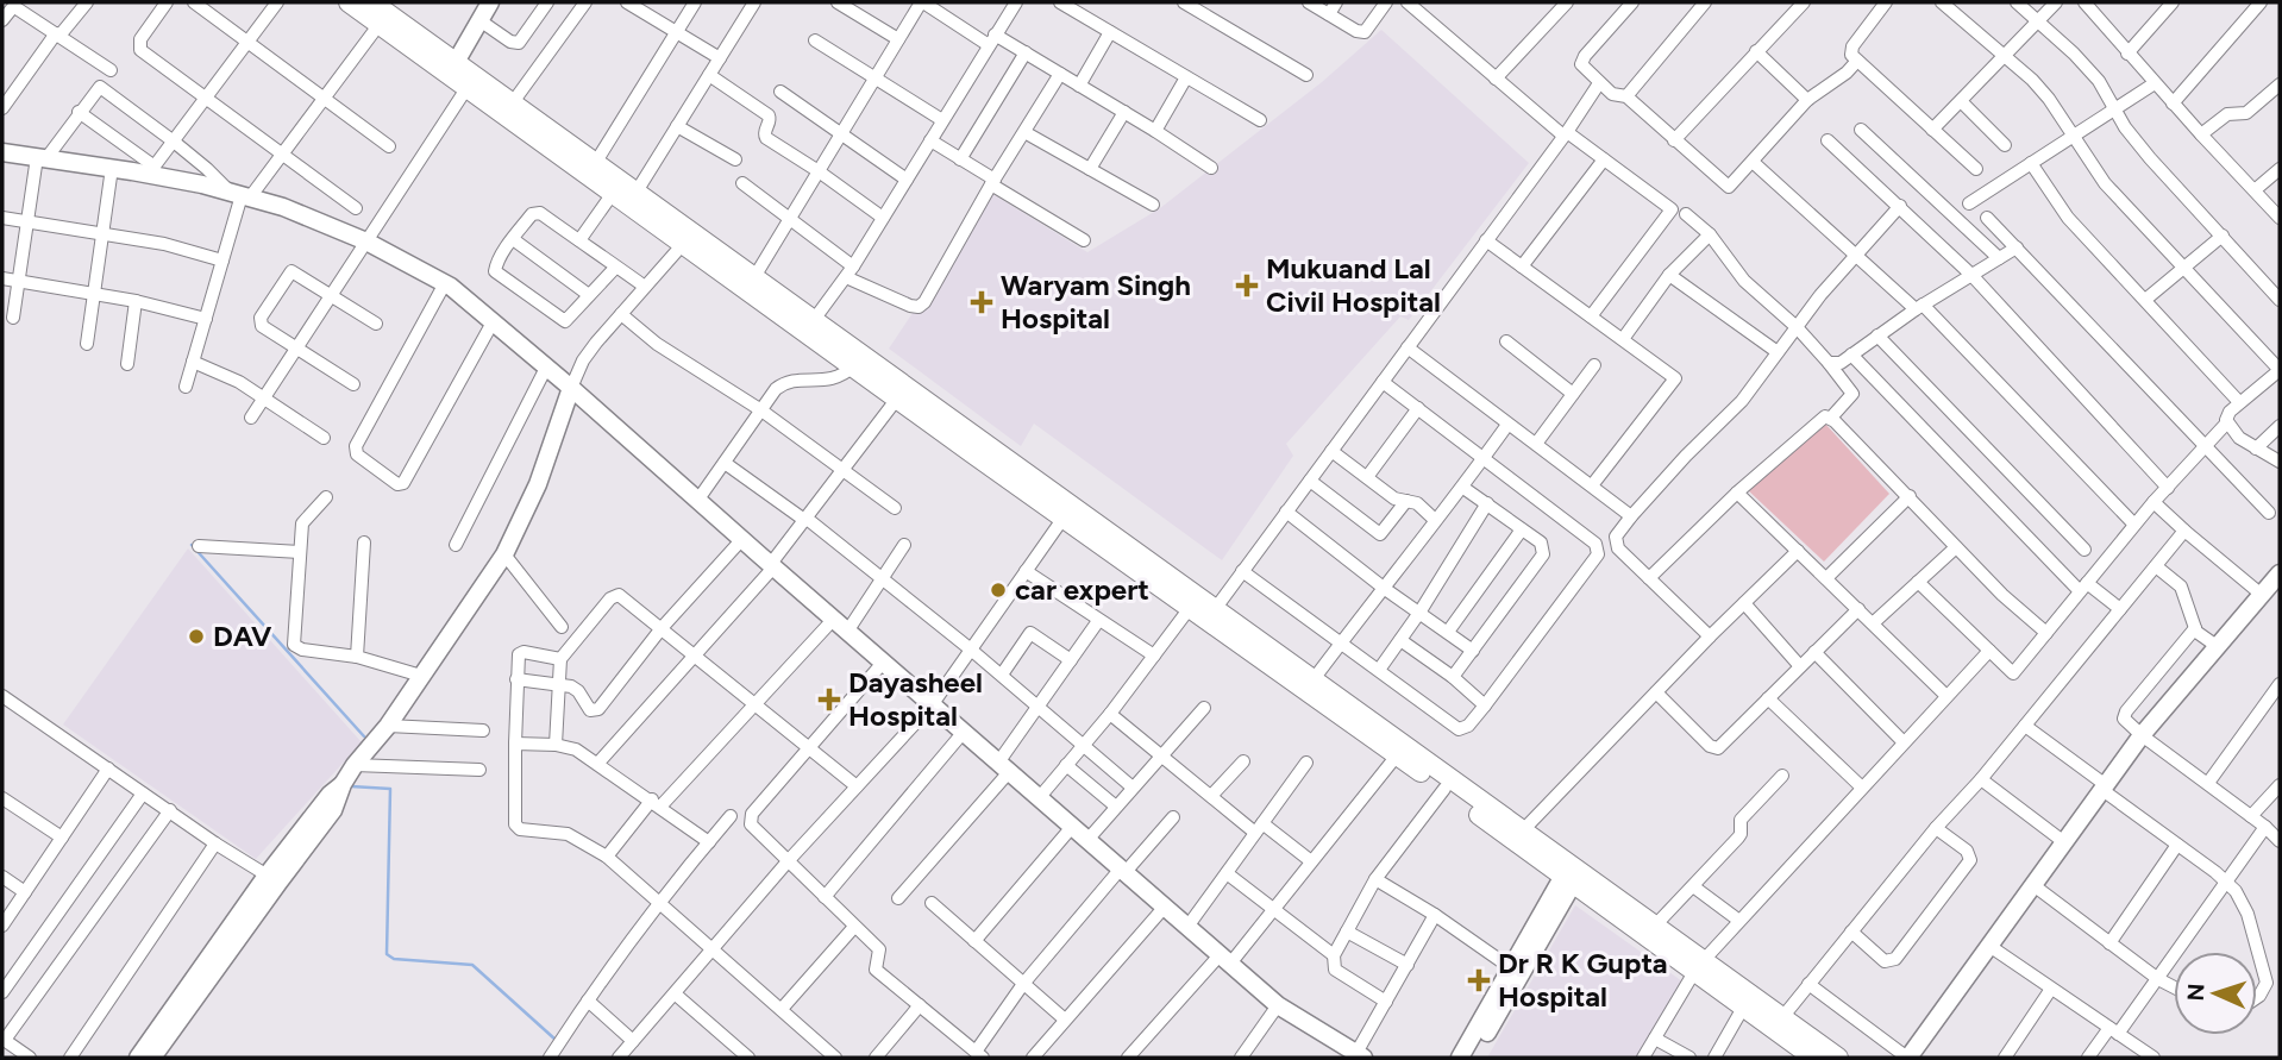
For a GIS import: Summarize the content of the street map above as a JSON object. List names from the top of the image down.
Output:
{
  "places": {
    "health": [
      "Mukuand Lal Civil Hospital",
      "Waryam Singh Hospital",
      "Dayasheel Hospital",
      "Dr R K Gupta Hospital"
    ],
    "other": ["car expert", "DAV"]
  },
  "north": "left"
}
